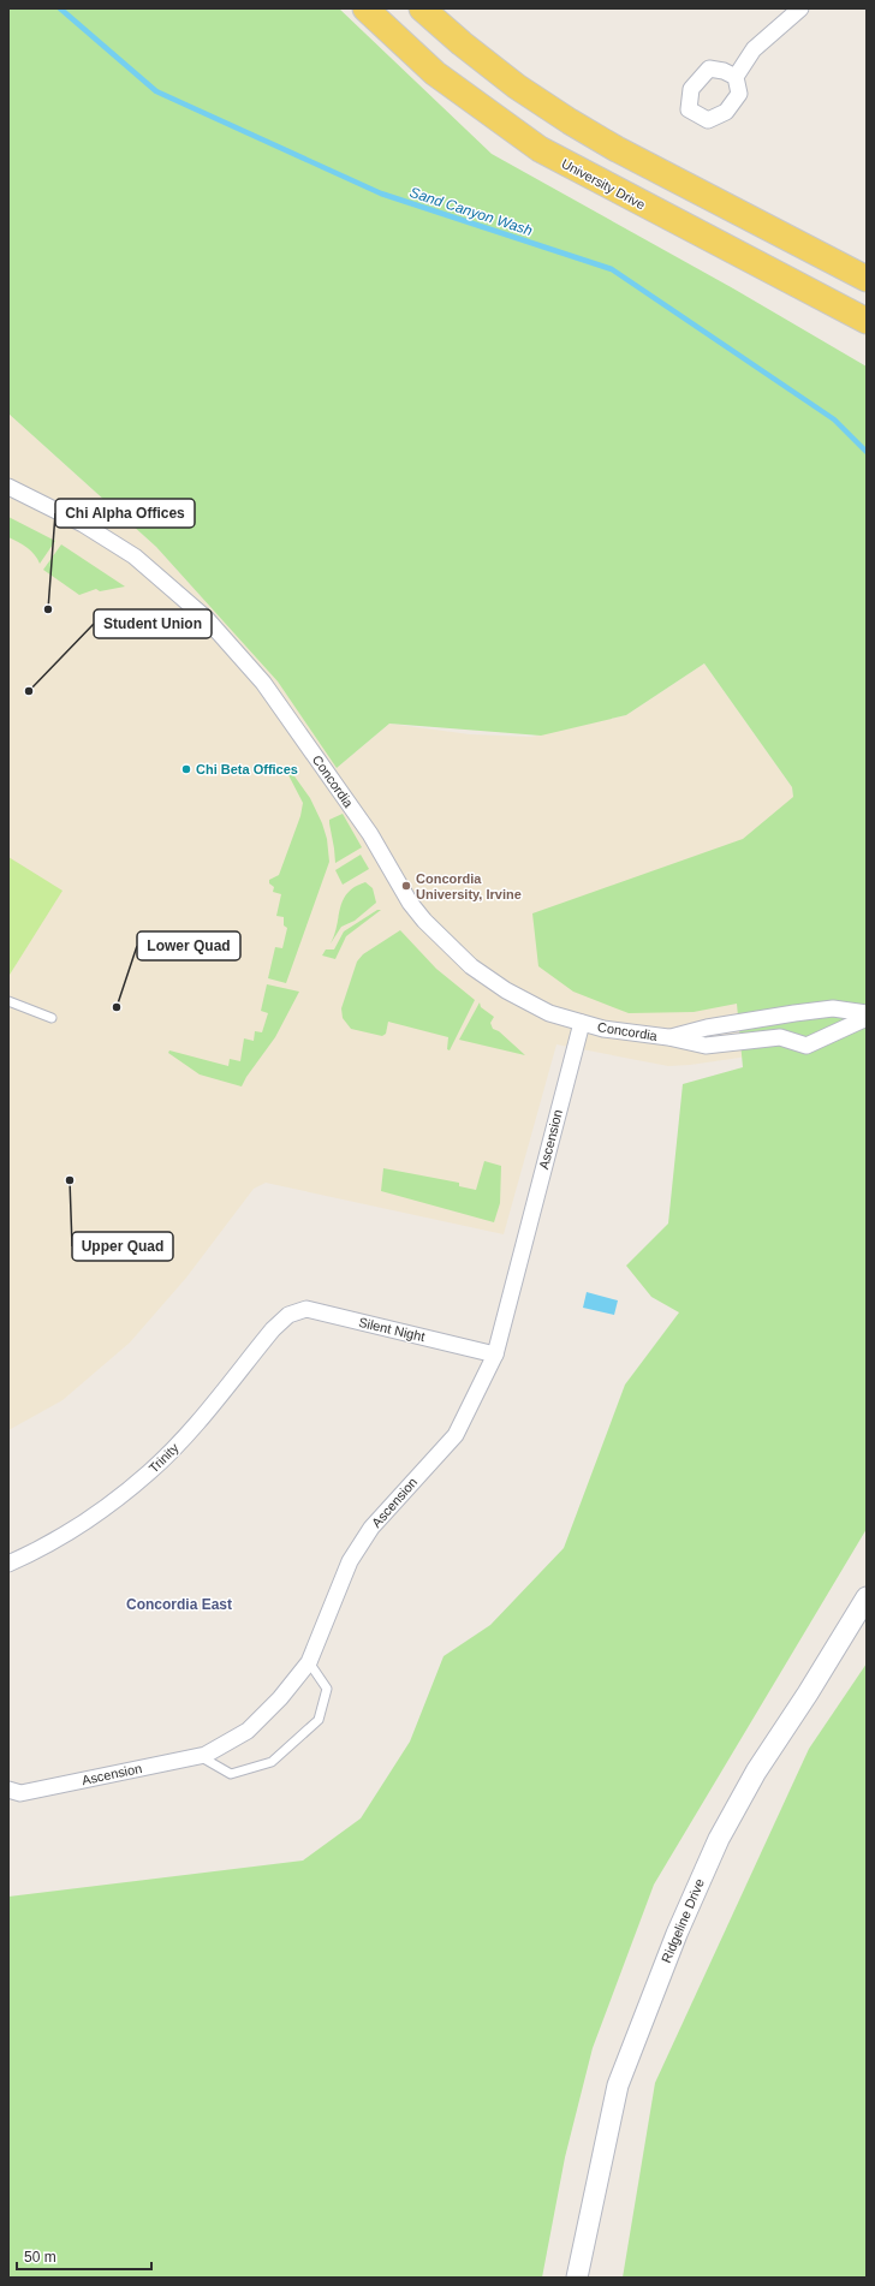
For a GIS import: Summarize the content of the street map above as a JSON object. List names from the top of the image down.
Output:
{
  "streets": {
    "main road": ["University Drive"],
    "street": [
      "Concordia",
      "Ascension",
      "Silent Night",
      "Trinity",
      "Ridgeline Drive"
    ]
  },
  "crossings": [
    ["Concordia", "Ascension"],
    ["Ascension", "Silent Night"],
    ["Silent Night", "Trinity"]
  ],
  "districts": ["Concordia East"],
  "water": ["Sand Canyon Wash"],
  "places": [
    "Chi Alpha Offices",
    "Student Union",
    "Chi Beta Offices",
    "Concordia University, Irvine",
    "Lower Quad",
    "Upper Quad"
  ],
  "scale_bar": "50 m"
}
